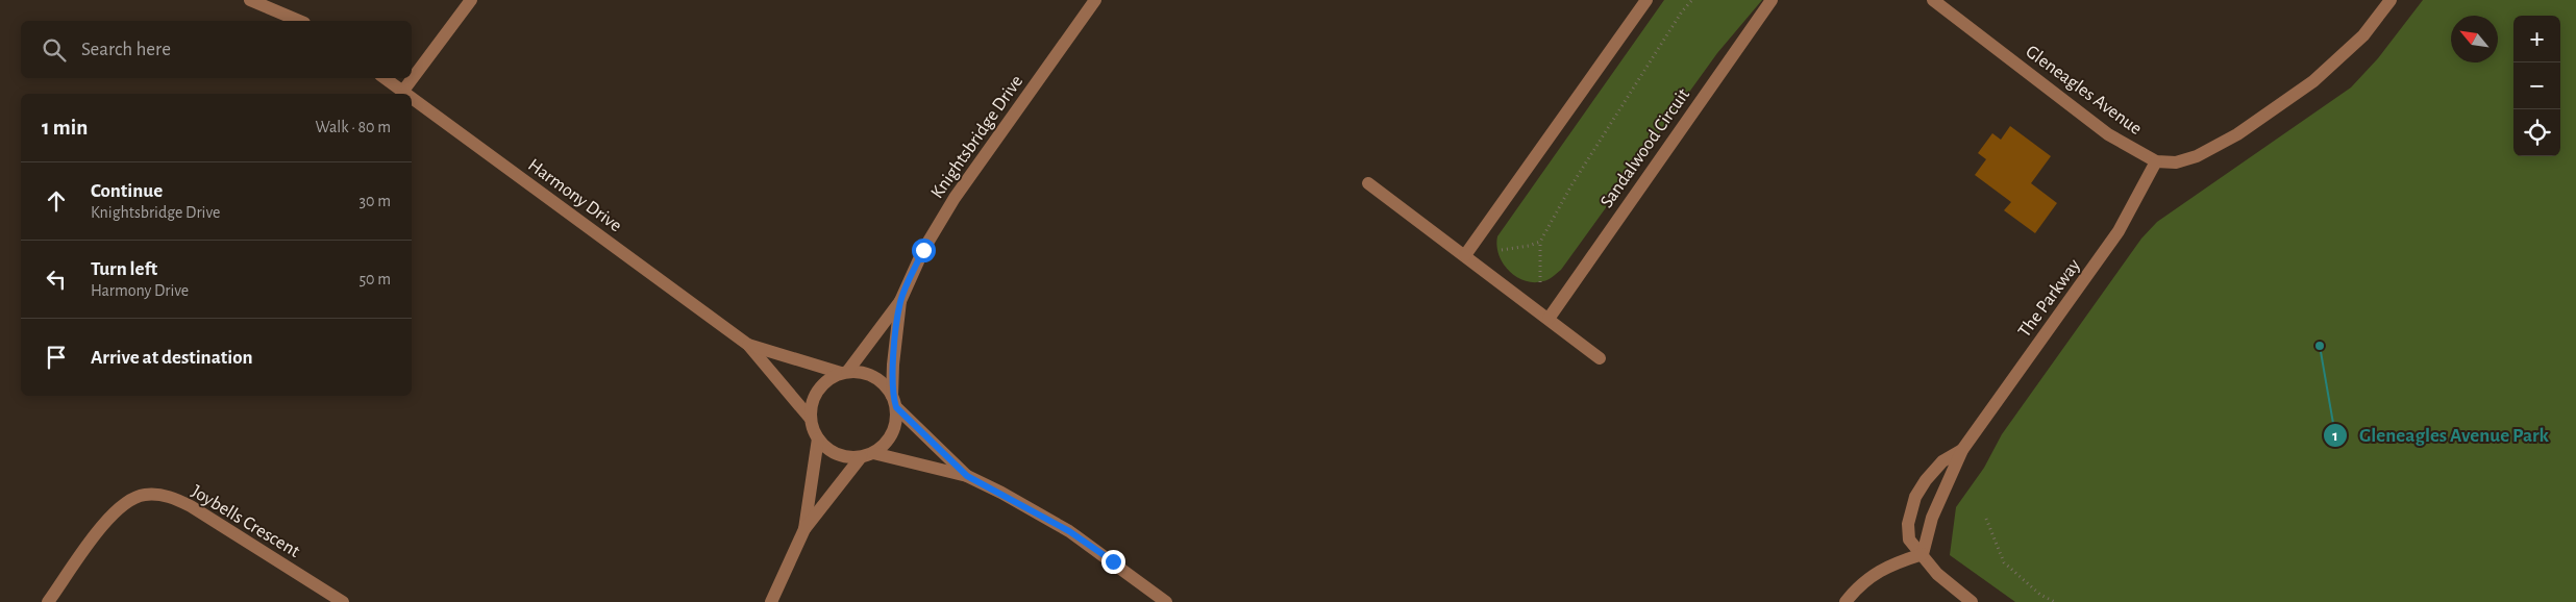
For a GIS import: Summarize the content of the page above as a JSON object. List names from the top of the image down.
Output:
{
  "streets": {
    "street": [
      "Gleneagles Avenue",
      "Knightsbridge Drive",
      "Sandalwood Circuit",
      "Harmony Drive",
      "The Parkway",
      "Joybells Crescent"
    ]
  },
  "crossings": [
    ["Gleneagles Avenue", "The Parkway"],
    ["Knightsbridge Drive", "Harmony Drive"]
  ],
  "places": ["Gleneagles Avenue Park"],
  "north": "top left",
  "page": {
    "map_buttons": ["+", "−"],
    "search": "Search here",
    "heading": ["1 min", "Walk · 80 m"],
    "list": [
      ["Continue", "Knightsbridge Drive", "30 m"],
      ["Turn left", "Harmony Drive", "50 m"],
      "Arrive at destination"
    ]
  }
}
